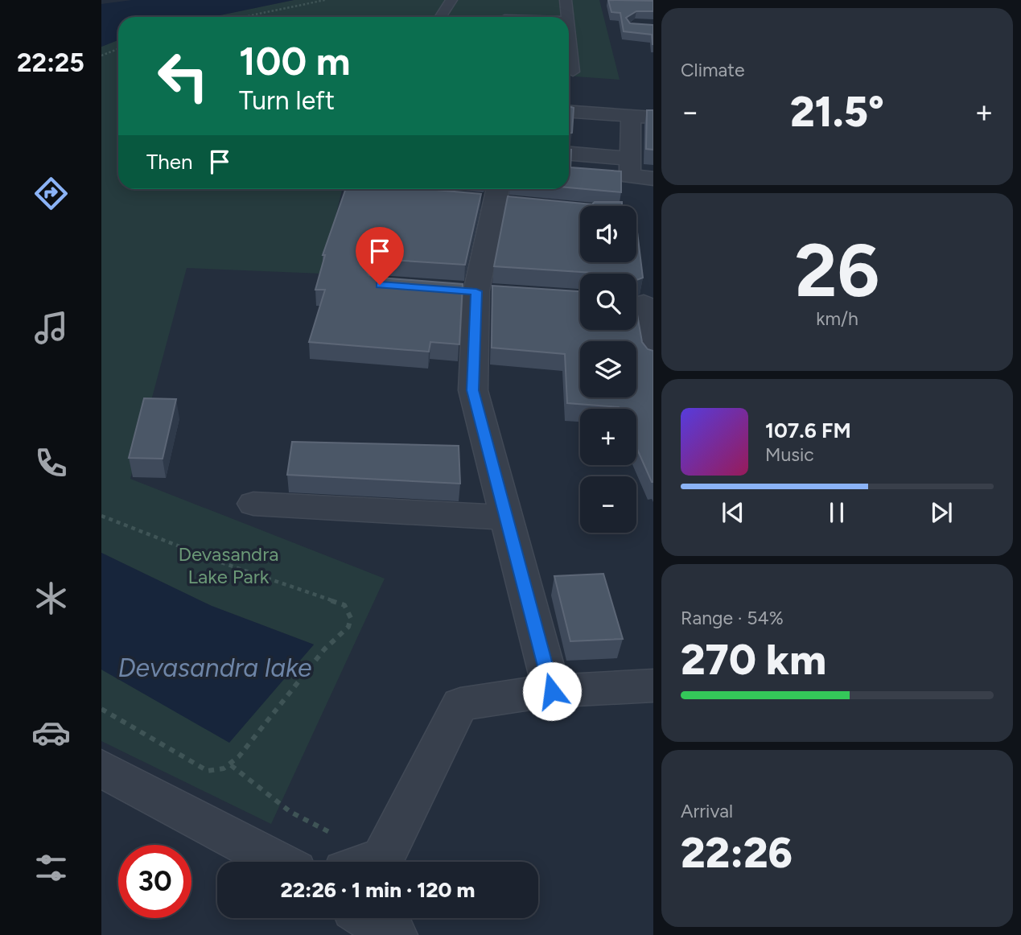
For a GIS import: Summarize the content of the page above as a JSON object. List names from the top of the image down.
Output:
{
  "water": ["Devasandra lake"],
  "parks": ["Devasandra Lake Park"],
  "page": {
    "tabs": "22:25",
    "tile": [
      "Climate",
      ["26", "km/h"],
      ["Range · 54%", "270 km"],
      ["Arrival", "22:26"]
    ],
    "turn": ["100 m", "Turn left"],
    "heat": ["−", "21.5°", "+"],
    "then": "Then",
    "map_buttons": ["+", "−"],
    "song": ["107.6 FM", "Music"],
    "limit": "30",
    "trip": "22:26 · 1 min · 120 m"
  }
}
